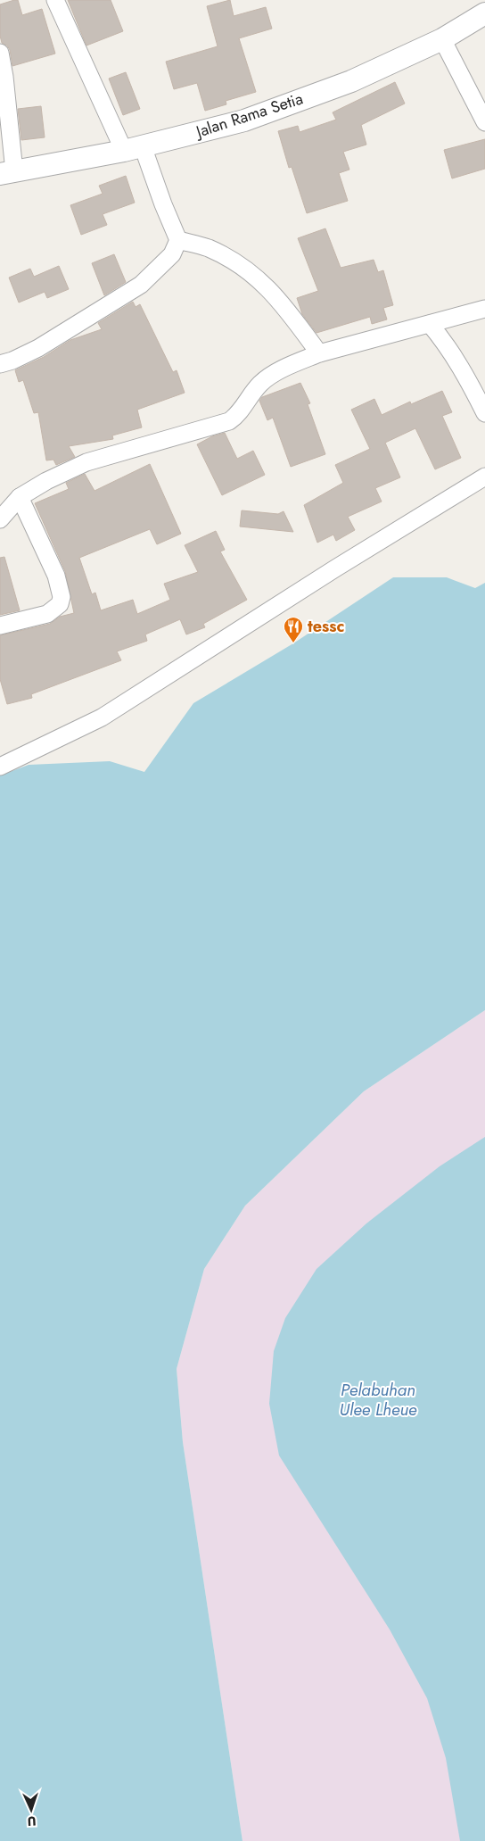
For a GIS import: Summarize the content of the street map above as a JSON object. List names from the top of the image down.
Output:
{
  "streets": {
    "street": ["Jalan Rama Setia"]
  },
  "water": ["Pelabuhan Ulee Lheue"],
  "places": {
    "restaurant": ["tessc"]
  },
  "north": "bottom"
}
